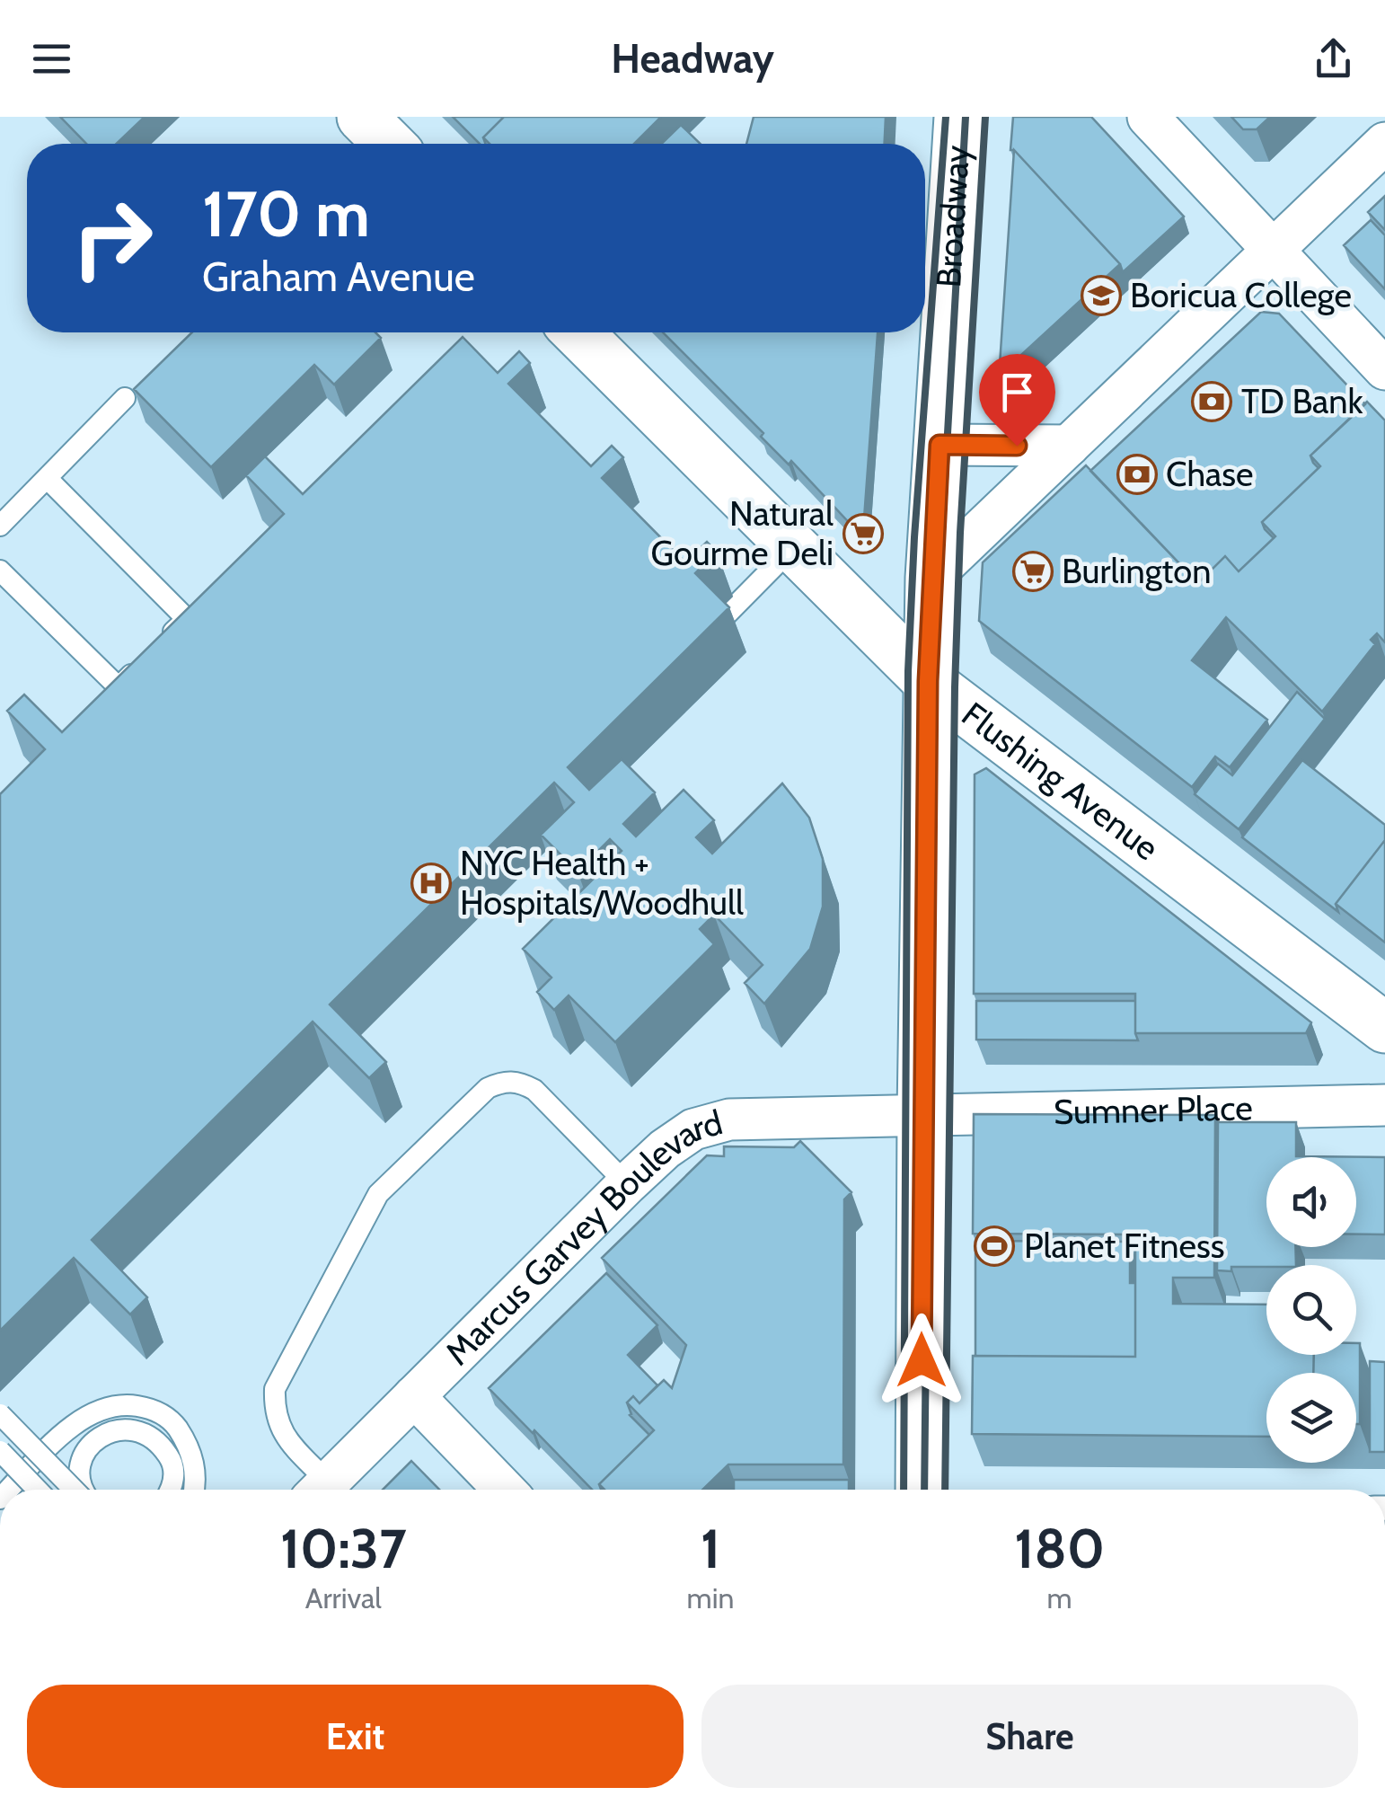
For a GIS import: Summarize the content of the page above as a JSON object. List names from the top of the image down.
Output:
{
  "streets": {
    "main road": ["Broadway", "Flushing Avenue"],
    "street": ["Sumner Place", "Marcus Garvey Boulevard"]
  },
  "crossings": [
    ["Broadway", "Flushing Avenue"],
    ["Broadway", "Sumner Place"],
    ["Broadway", "Marcus Garvey Boulevard"],
    ["Sumner Place", "Marcus Garvey Boulevard"]
  ],
  "places": {
    "school or university": ["Boricua College"],
    "bank": ["TD Bank", "Chase"],
    "supermarket": ["Natural Gourme Deli", "Burlington"],
    "hospital": ["NYC Health + Hospitals/Woodhull"],
    "sports": ["Planet Fitness"]
  },
  "page": {
    "header": "Headway",
    "turn": ["170 m", "Graham Avenue"],
    "eta": [
      "10:37",
      "Arrival",
      "1",
      "min",
      "180",
      "m"
    ],
    "buttons": ["Exit", "Share"]
  }
}
